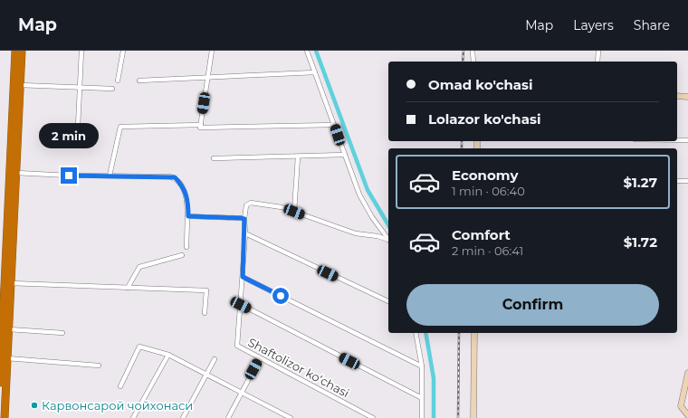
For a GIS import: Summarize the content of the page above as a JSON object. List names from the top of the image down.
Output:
{
  "streets": {
    "street": ["Shaftolizor koʻchasi"]
  },
  "places": ["Карвонсарой чойхонаси"],
  "page": {
    "header": "Map",
    "nav": ["Map", "Layers", "Share"],
    "banner": ["Omad ko'chasi", "Lolazor ko'chasi"],
    "bubble": "2 min",
    "list": [
      {
        "name": "Economy",
        "note": "1 min · 06:40",
        "value": "$1.27"
      },
      {
        "name": "Comfort",
        "note": "2 min · 06:41",
        "value": "$1.72"
      }
    ],
    "buttons": "Confirm"
  }
}
